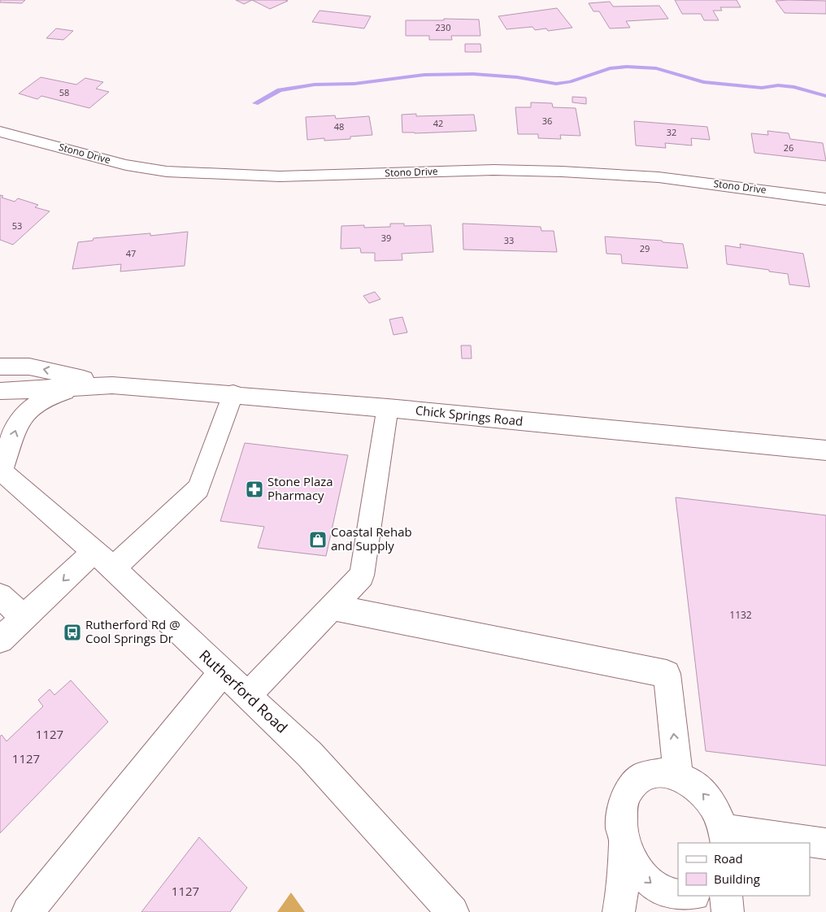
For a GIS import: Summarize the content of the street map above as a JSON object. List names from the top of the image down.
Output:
{
  "streets": {
    "street": ["Stono Drive", "Chick Springs Road", "Rutherford Road"]
  },
  "places": {
    "pharmacy": ["Stone Plaza Pharmacy"],
    "shop": ["Coastal Rehab and Supply"],
    "bus stop": ["Rutherford Rd @ Cool Springs Dr"]
  },
  "house_numbers": [
    "230",
    "58",
    "36",
    "42",
    "48",
    "32",
    "26",
    "53",
    "39",
    "33",
    "29",
    "47",
    "1132",
    "1127",
    "1127",
    "1127"
  ],
  "legend": ["Road", "Building"]
}
